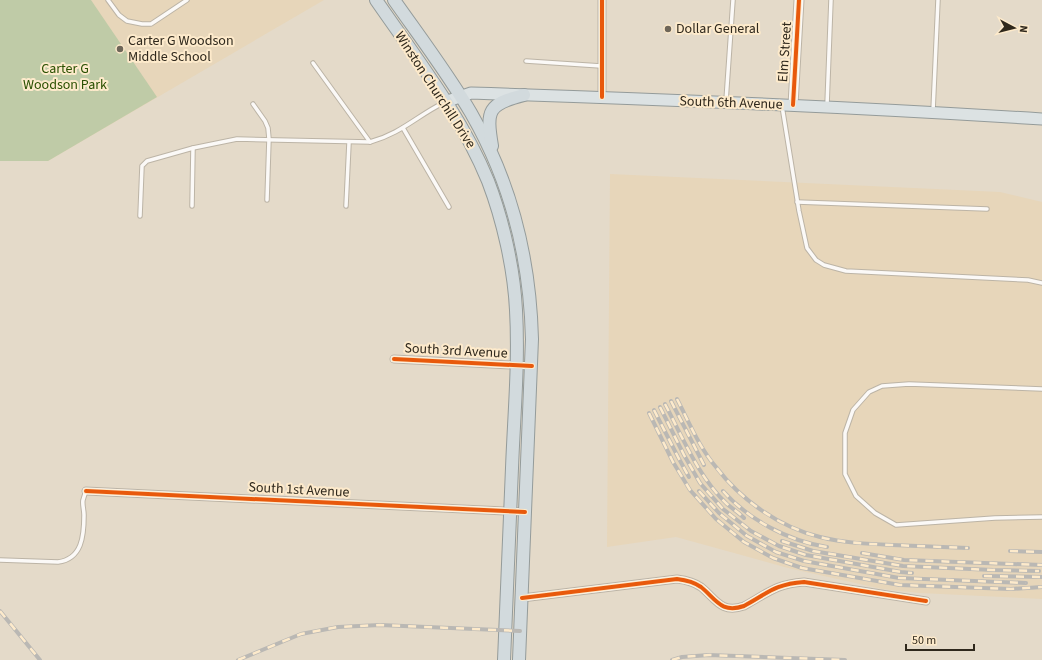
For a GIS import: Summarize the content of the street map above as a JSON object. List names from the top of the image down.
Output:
{
  "streets": {
    "highway": ["Winston Churchill Drive"],
    "main road": ["South 6th Avenue"],
    "street": ["Elm Street", "South 3rd Avenue", "South 1st Avenue"]
  },
  "crossings": [
    ["Elm Street", "South 6th Avenue"],
    ["Winston Churchill Drive", "South 6th Avenue"],
    ["Winston Churchill Drive", "South 3rd Avenue"],
    ["Winston Churchill Drive", "South 1st Avenue"]
  ],
  "parks": ["Carter G Woodson Park"],
  "places": ["Dollar General", "Carter G Woodson Middle School"],
  "scale_bar": "50 m",
  "north": "right"
}
